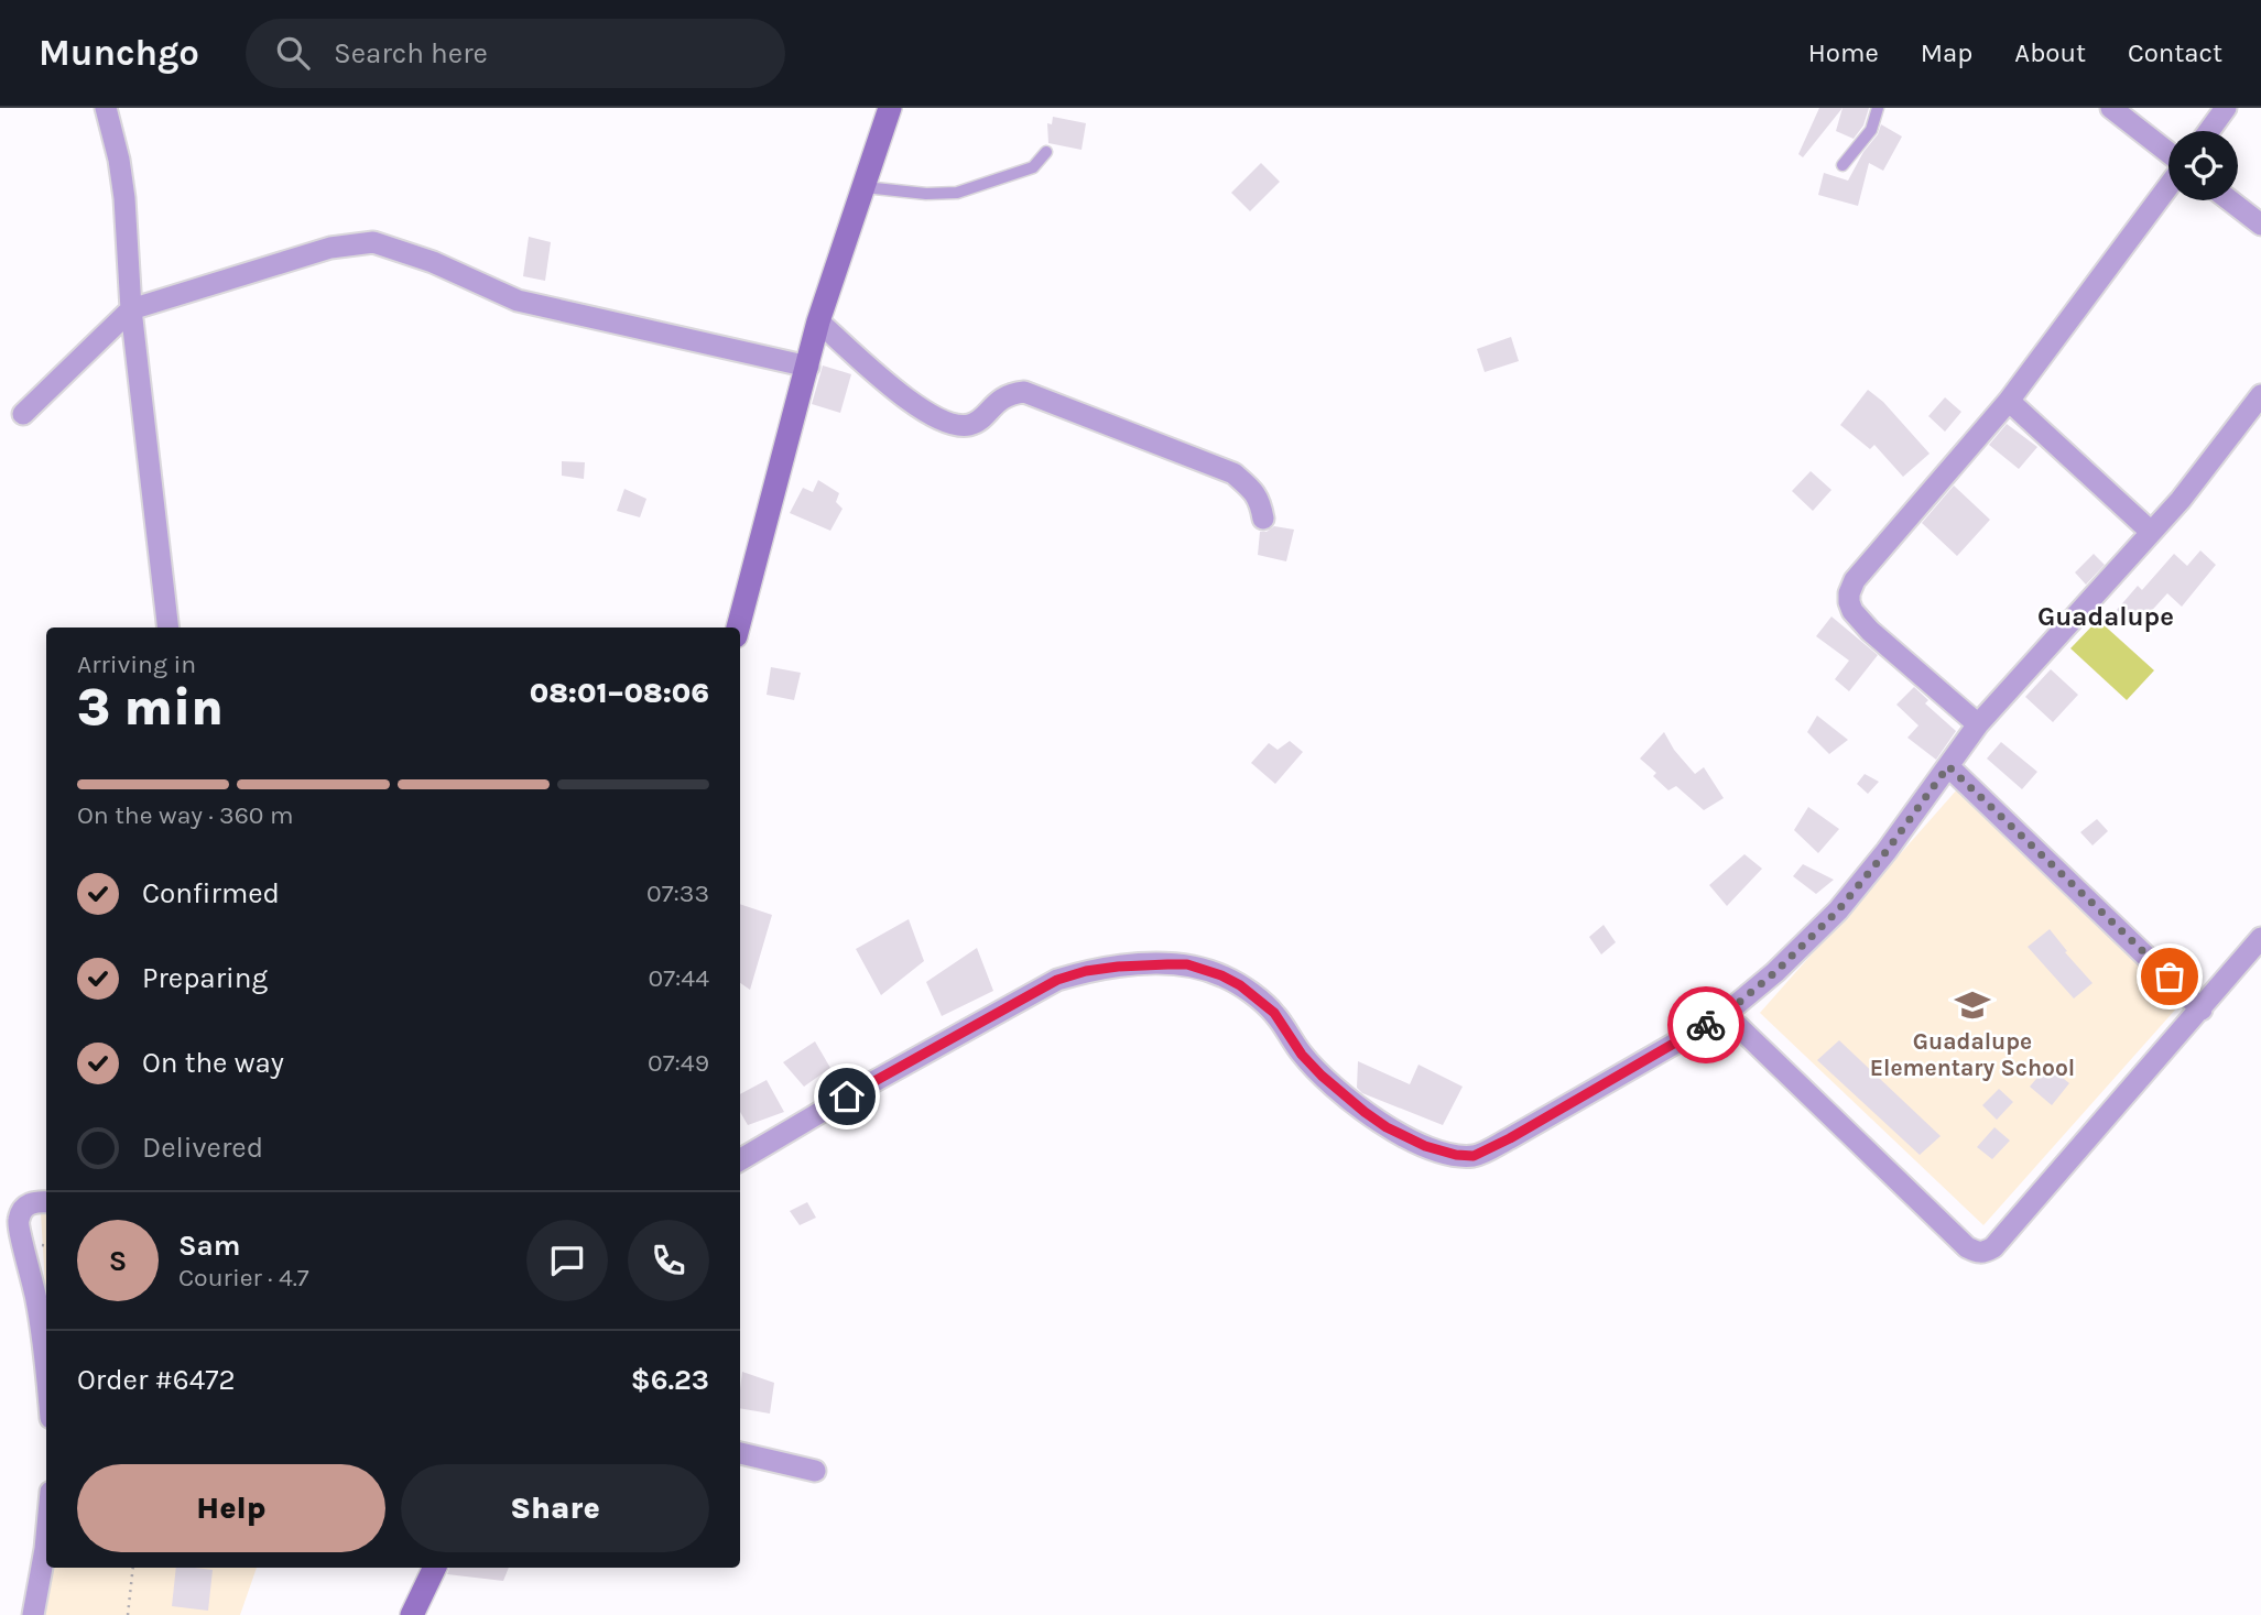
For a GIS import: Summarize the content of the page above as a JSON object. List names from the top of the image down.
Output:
{
  "districts": ["Guadalupe"],
  "places": {
    "school or university": ["Guadalupe Elementary School"]
  },
  "page": {
    "header": "Munchgo",
    "search": "Search here",
    "nav": [
      "Home",
      "Map",
      "About",
      "Contact"
    ],
    "heading": ["3 min", "Arriving in", "08:01–08:06"],
    "panel": [
      "Sam",
      "Courier · 4.7",
      "Order #6472",
      "$6.23"
    ],
    "bar": "On the way · 360 m",
    "list": [
      ["Confirmed", "07:33"],
      ["Preparing", "07:44"],
      ["On the way", "07:49"],
      "Delivered"
    ],
    "round": "S",
    "buttons": ["Help", "Share"]
  }
}
